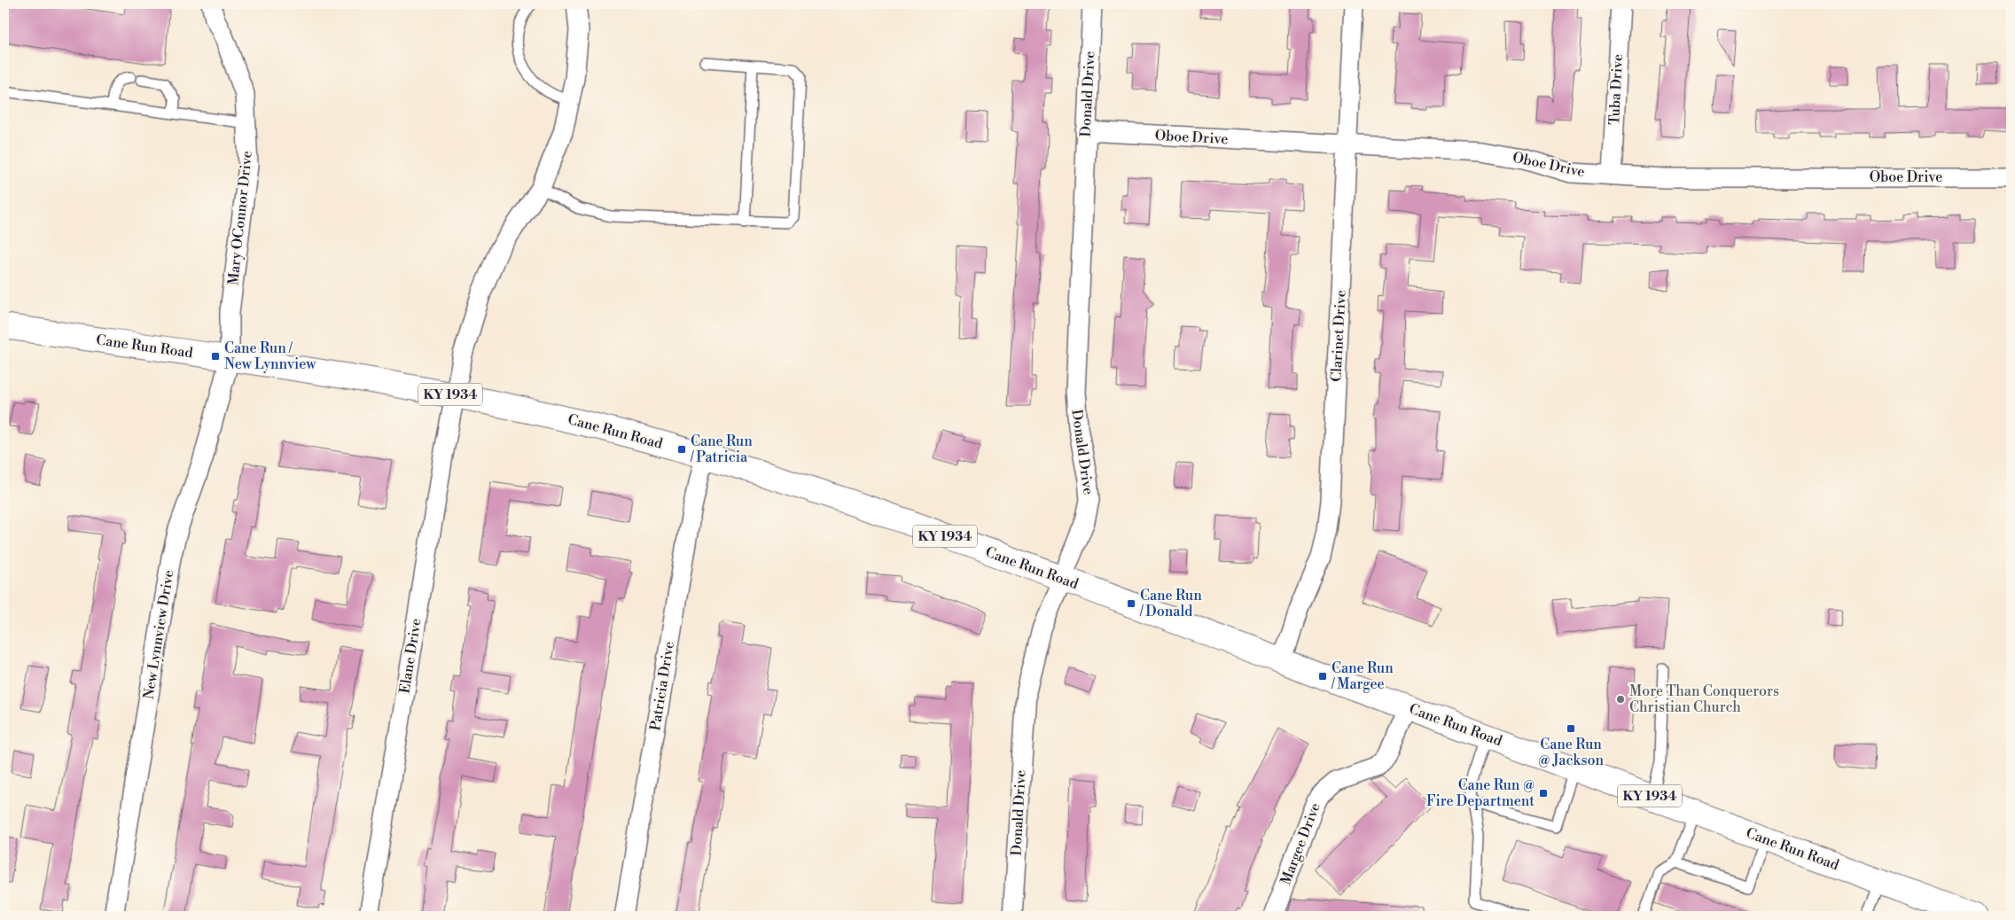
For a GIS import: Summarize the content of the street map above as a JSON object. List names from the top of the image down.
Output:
{
  "streets": {
    "highway": ["Cane Run Road", "KY 1934"],
    "street": [
      "Tuba Drive",
      "Donald Drive",
      "Oboe Drive",
      "Mary OConnor Drive",
      "Clarinet Drive",
      "New Lynnview Drive",
      "Elane Drive",
      "Patricia Drive",
      "Margee Drive"
    ]
  },
  "crossings": [
    ["Tuba Drive", "Oboe Drive"],
    ["Donald Drive", "Oboe Drive"],
    ["Donald Drive", "Cane Run Road"],
    ["Oboe Drive", "Clarinet Drive"],
    ["Mary OConnor Drive", "Cane Run Road"],
    ["Mary OConnor Drive", "New Lynnview Drive"],
    ["Clarinet Drive", "Cane Run Road"],
    ["Cane Run Road", "New Lynnview Drive"],
    ["Cane Run Road", "Elane Drive"],
    ["Cane Run Road", "Patricia Drive"],
    ["Cane Run Road", "Margee Drive"]
  ],
  "places": {
    "transit": [
      "Cane Run / New Lynnview",
      "Cane Run / Patricia",
      "Cane Run / Donald",
      "Cane Run / Margee",
      "Cane Run @ Jackson",
      "Cane Run @ Fire Department"
    ],
    "other": ["More Than Conquerors Christian Church"]
  }
}
